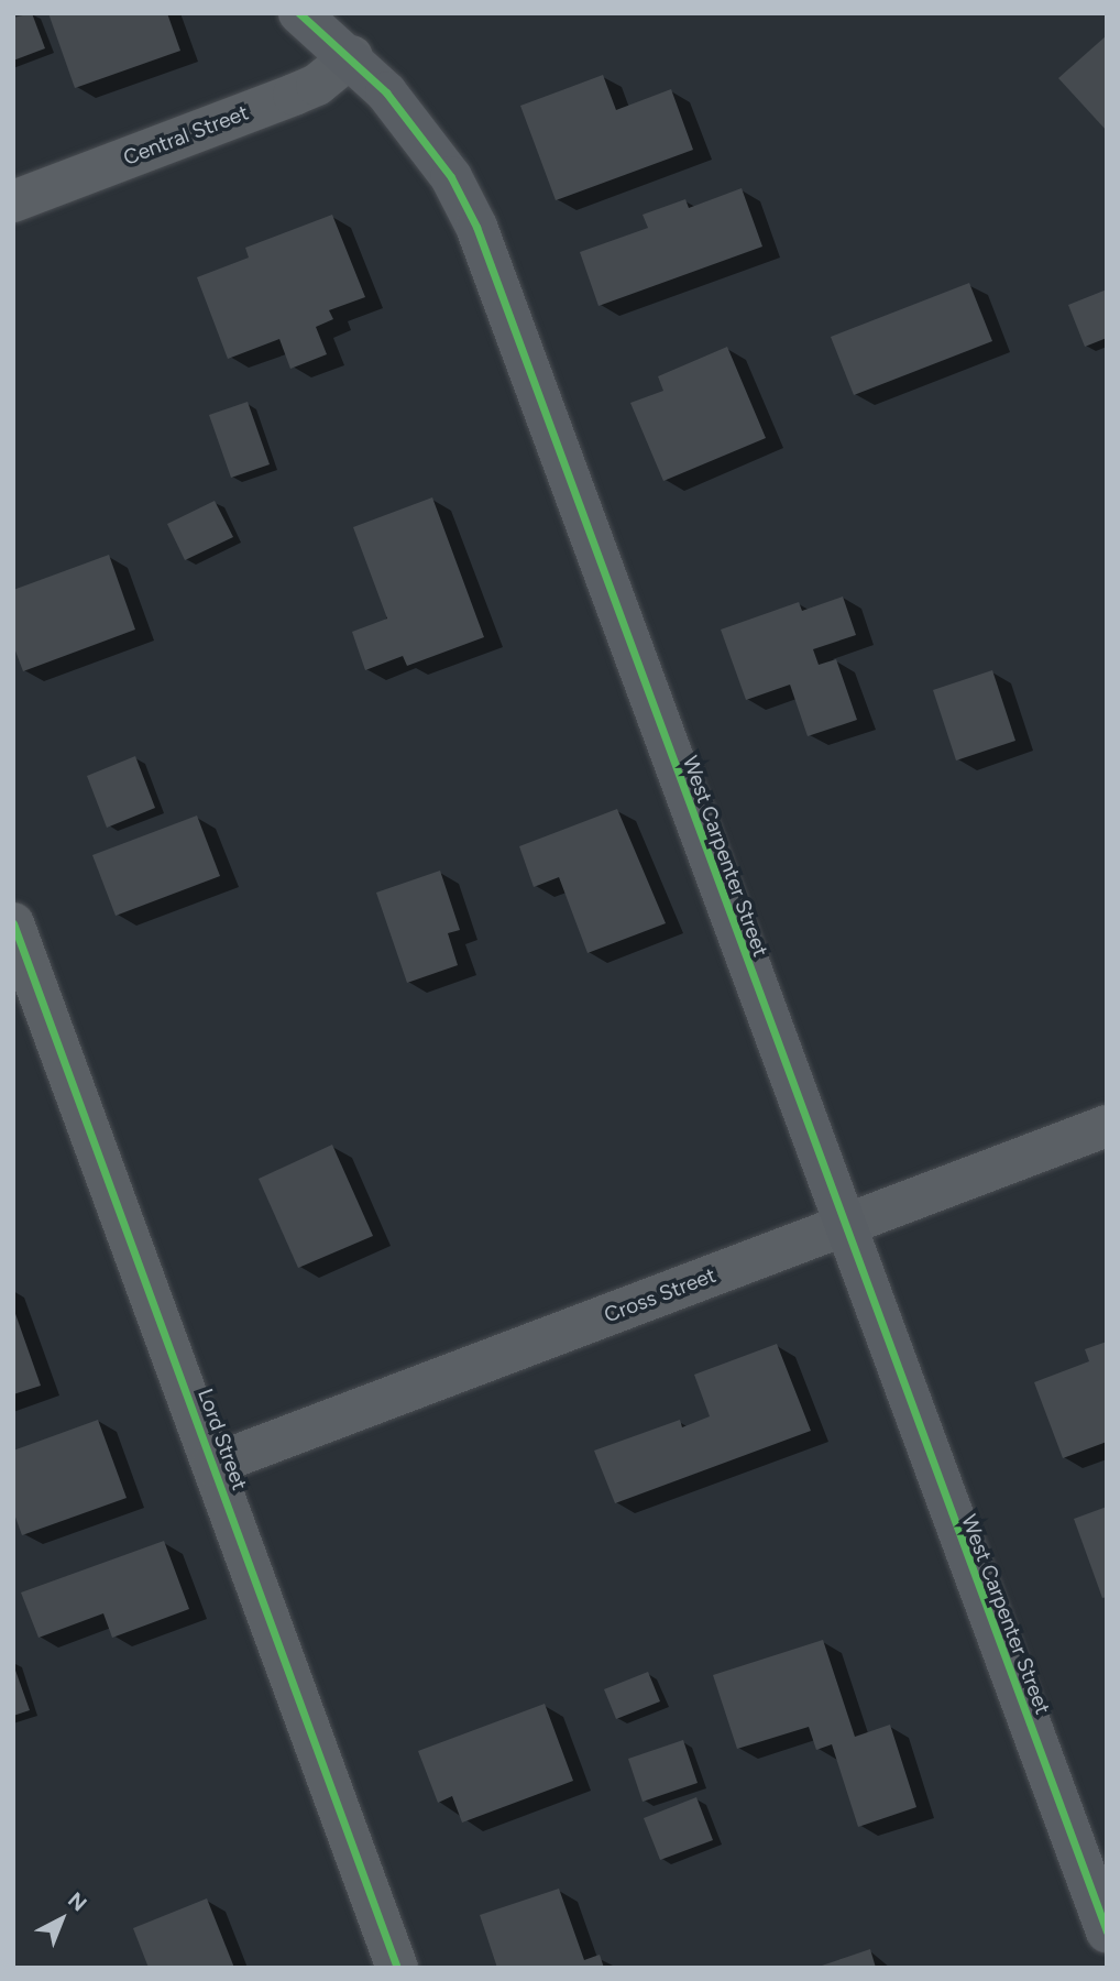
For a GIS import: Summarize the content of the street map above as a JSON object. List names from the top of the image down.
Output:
{
  "streets": {
    "street": [
      "Central Street",
      "West Carpenter Street",
      "Cross Street",
      "Lord Street"
    ]
  },
  "crossings": [
    ["Central Street", "West Carpenter Street"],
    ["West Carpenter Street", "Cross Street"],
    ["Cross Street", "Lord Street"]
  ],
  "north": "top right"
}
